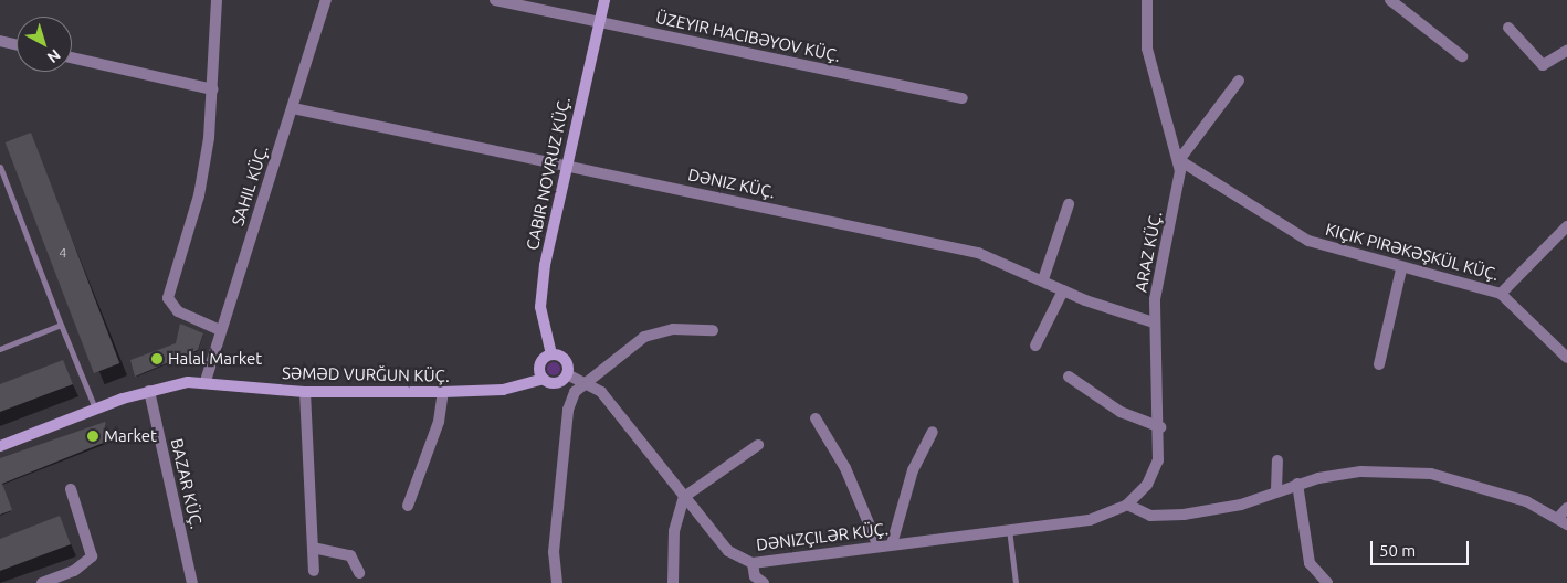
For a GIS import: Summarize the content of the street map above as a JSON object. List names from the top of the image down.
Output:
{
  "streets": {
    "main road": ["CABIR NOVRUZ KÜÇ.", "SƏMƏD VURĞUN KÜÇ."],
    "street": [
      "DӘNIZ KÜÇ.",
      "SAHIL KÜÇ.",
      "ARAZ KÜÇ.",
      "KIÇIK PIRƏKƏŞKÜL KÜÇ.",
      "BAZAR KÜÇ.",
      "DӘNIZÇILӘR KÜÇ."
    ]
  },
  "crossings": [
    ["CABIR NOVRUZ KÜÇ.", "DӘNIZ KÜÇ."],
    ["CABIR NOVRUZ KÜÇ.", "SƏMƏD VURĞUN KÜÇ."],
    ["CABIR NOVRUZ KÜÇ.", "DӘNIZÇILӘR KÜÇ."],
    ["DӘNIZ KÜÇ.", "SAHIL KÜÇ."],
    ["DӘNIZ KÜÇ.", "ARAZ KÜÇ."],
    ["SAHIL KÜÇ.", "SƏMƏD VURĞUN KÜÇ."],
    ["ARAZ KÜÇ.", "KIÇIK PIRƏKƏŞKÜL KÜÇ."],
    ["ARAZ KÜÇ.", "DӘNIZÇILӘR KÜÇ."],
    ["SƏMƏD VURĞUN KÜÇ.", "BAZAR KÜÇ."],
    ["SƏMƏD VURĞUN KÜÇ.", "DӘNIZÇILӘR KÜÇ."]
  ],
  "places": ["Halal Market", "Market"],
  "house_numbers": ["4"],
  "scale_bar": "50 m",
  "north": "bottom right"
}
